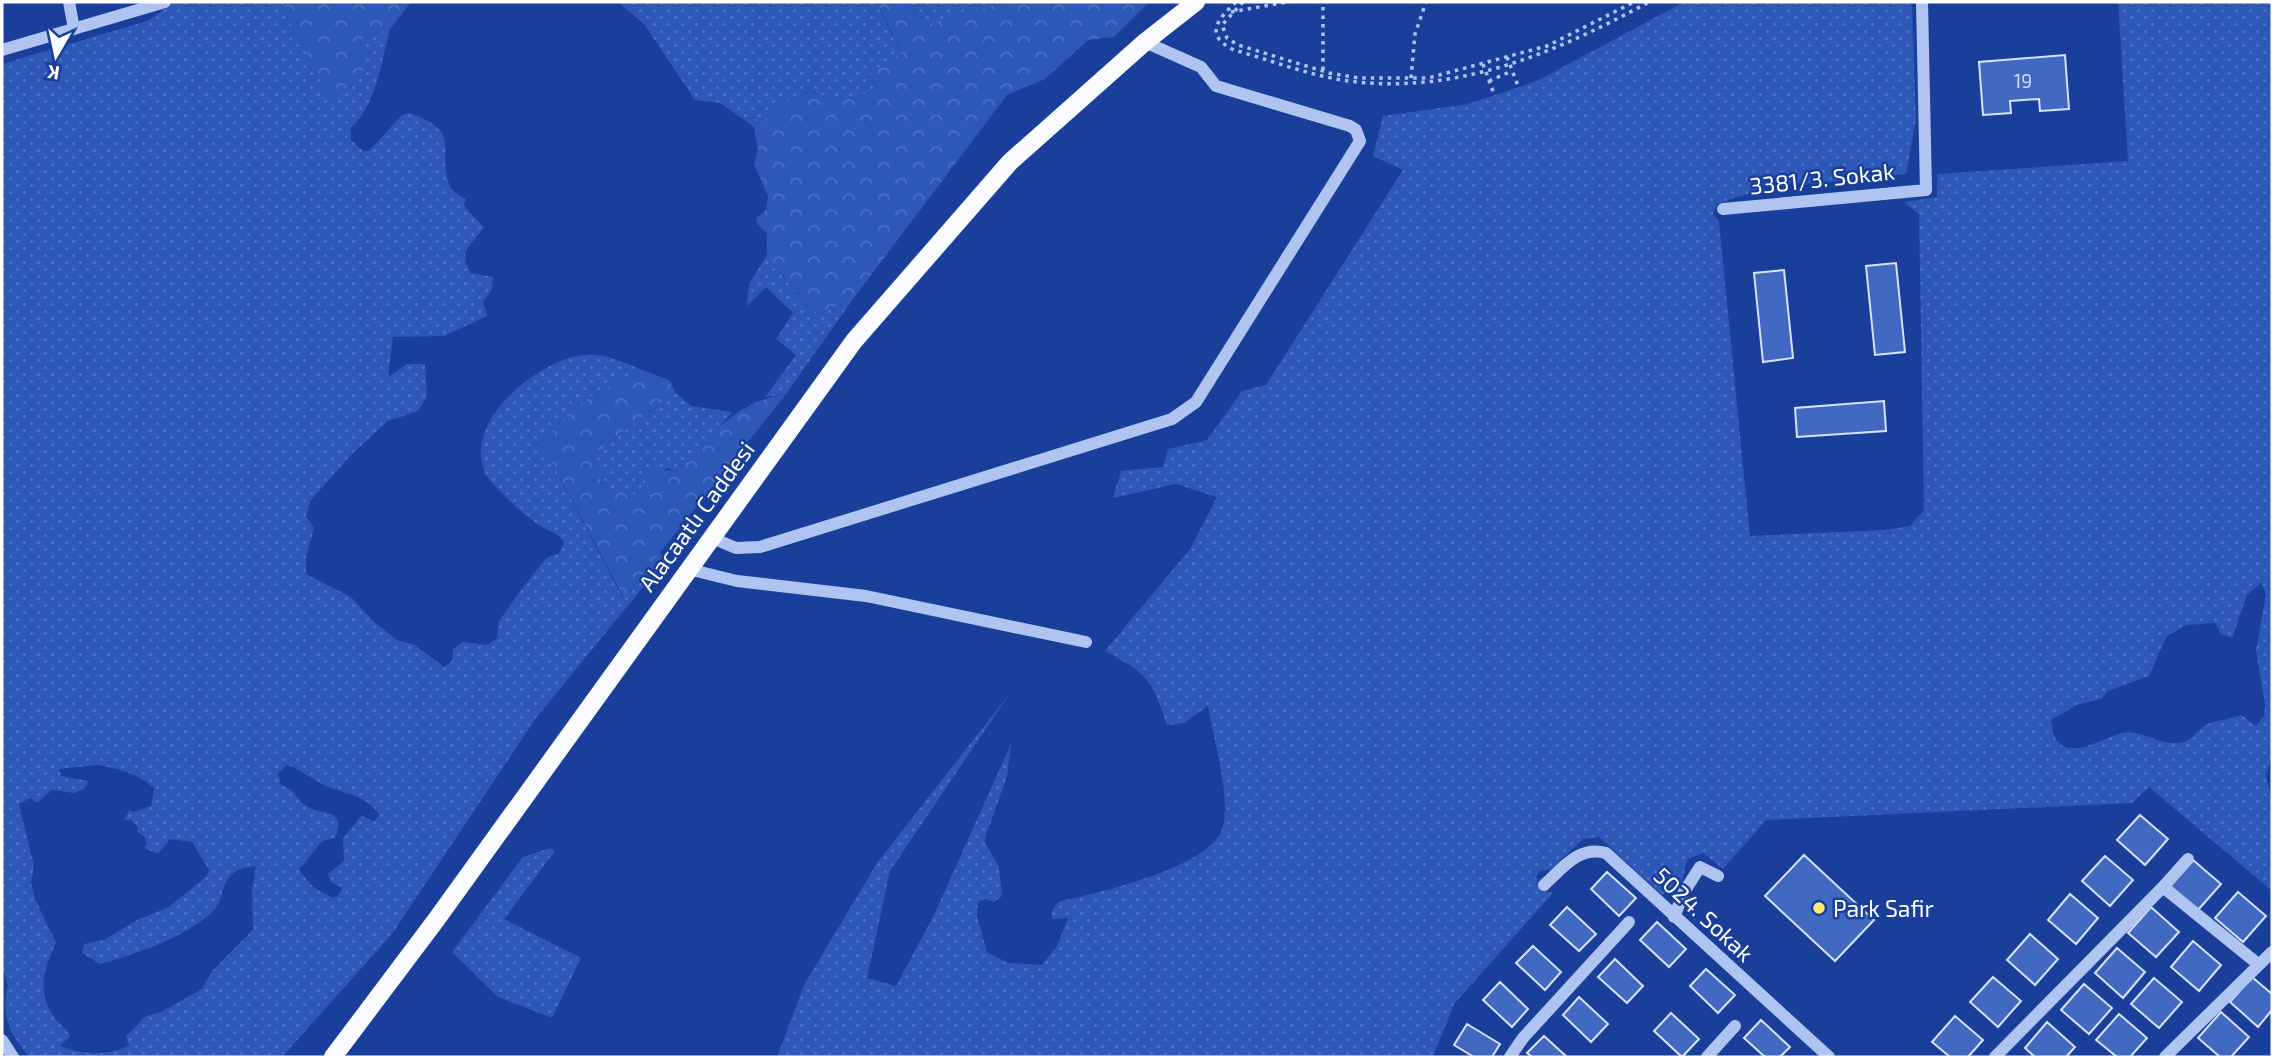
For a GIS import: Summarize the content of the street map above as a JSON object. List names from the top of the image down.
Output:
{
  "streets": {
    "main road": ["Alacaatlı Caddesi"],
    "street": ["3381/3. Sokak", "5024. Sokak"]
  },
  "places": ["Park Safir"],
  "house_numbers": ["19"],
  "north": "bottom"
}
